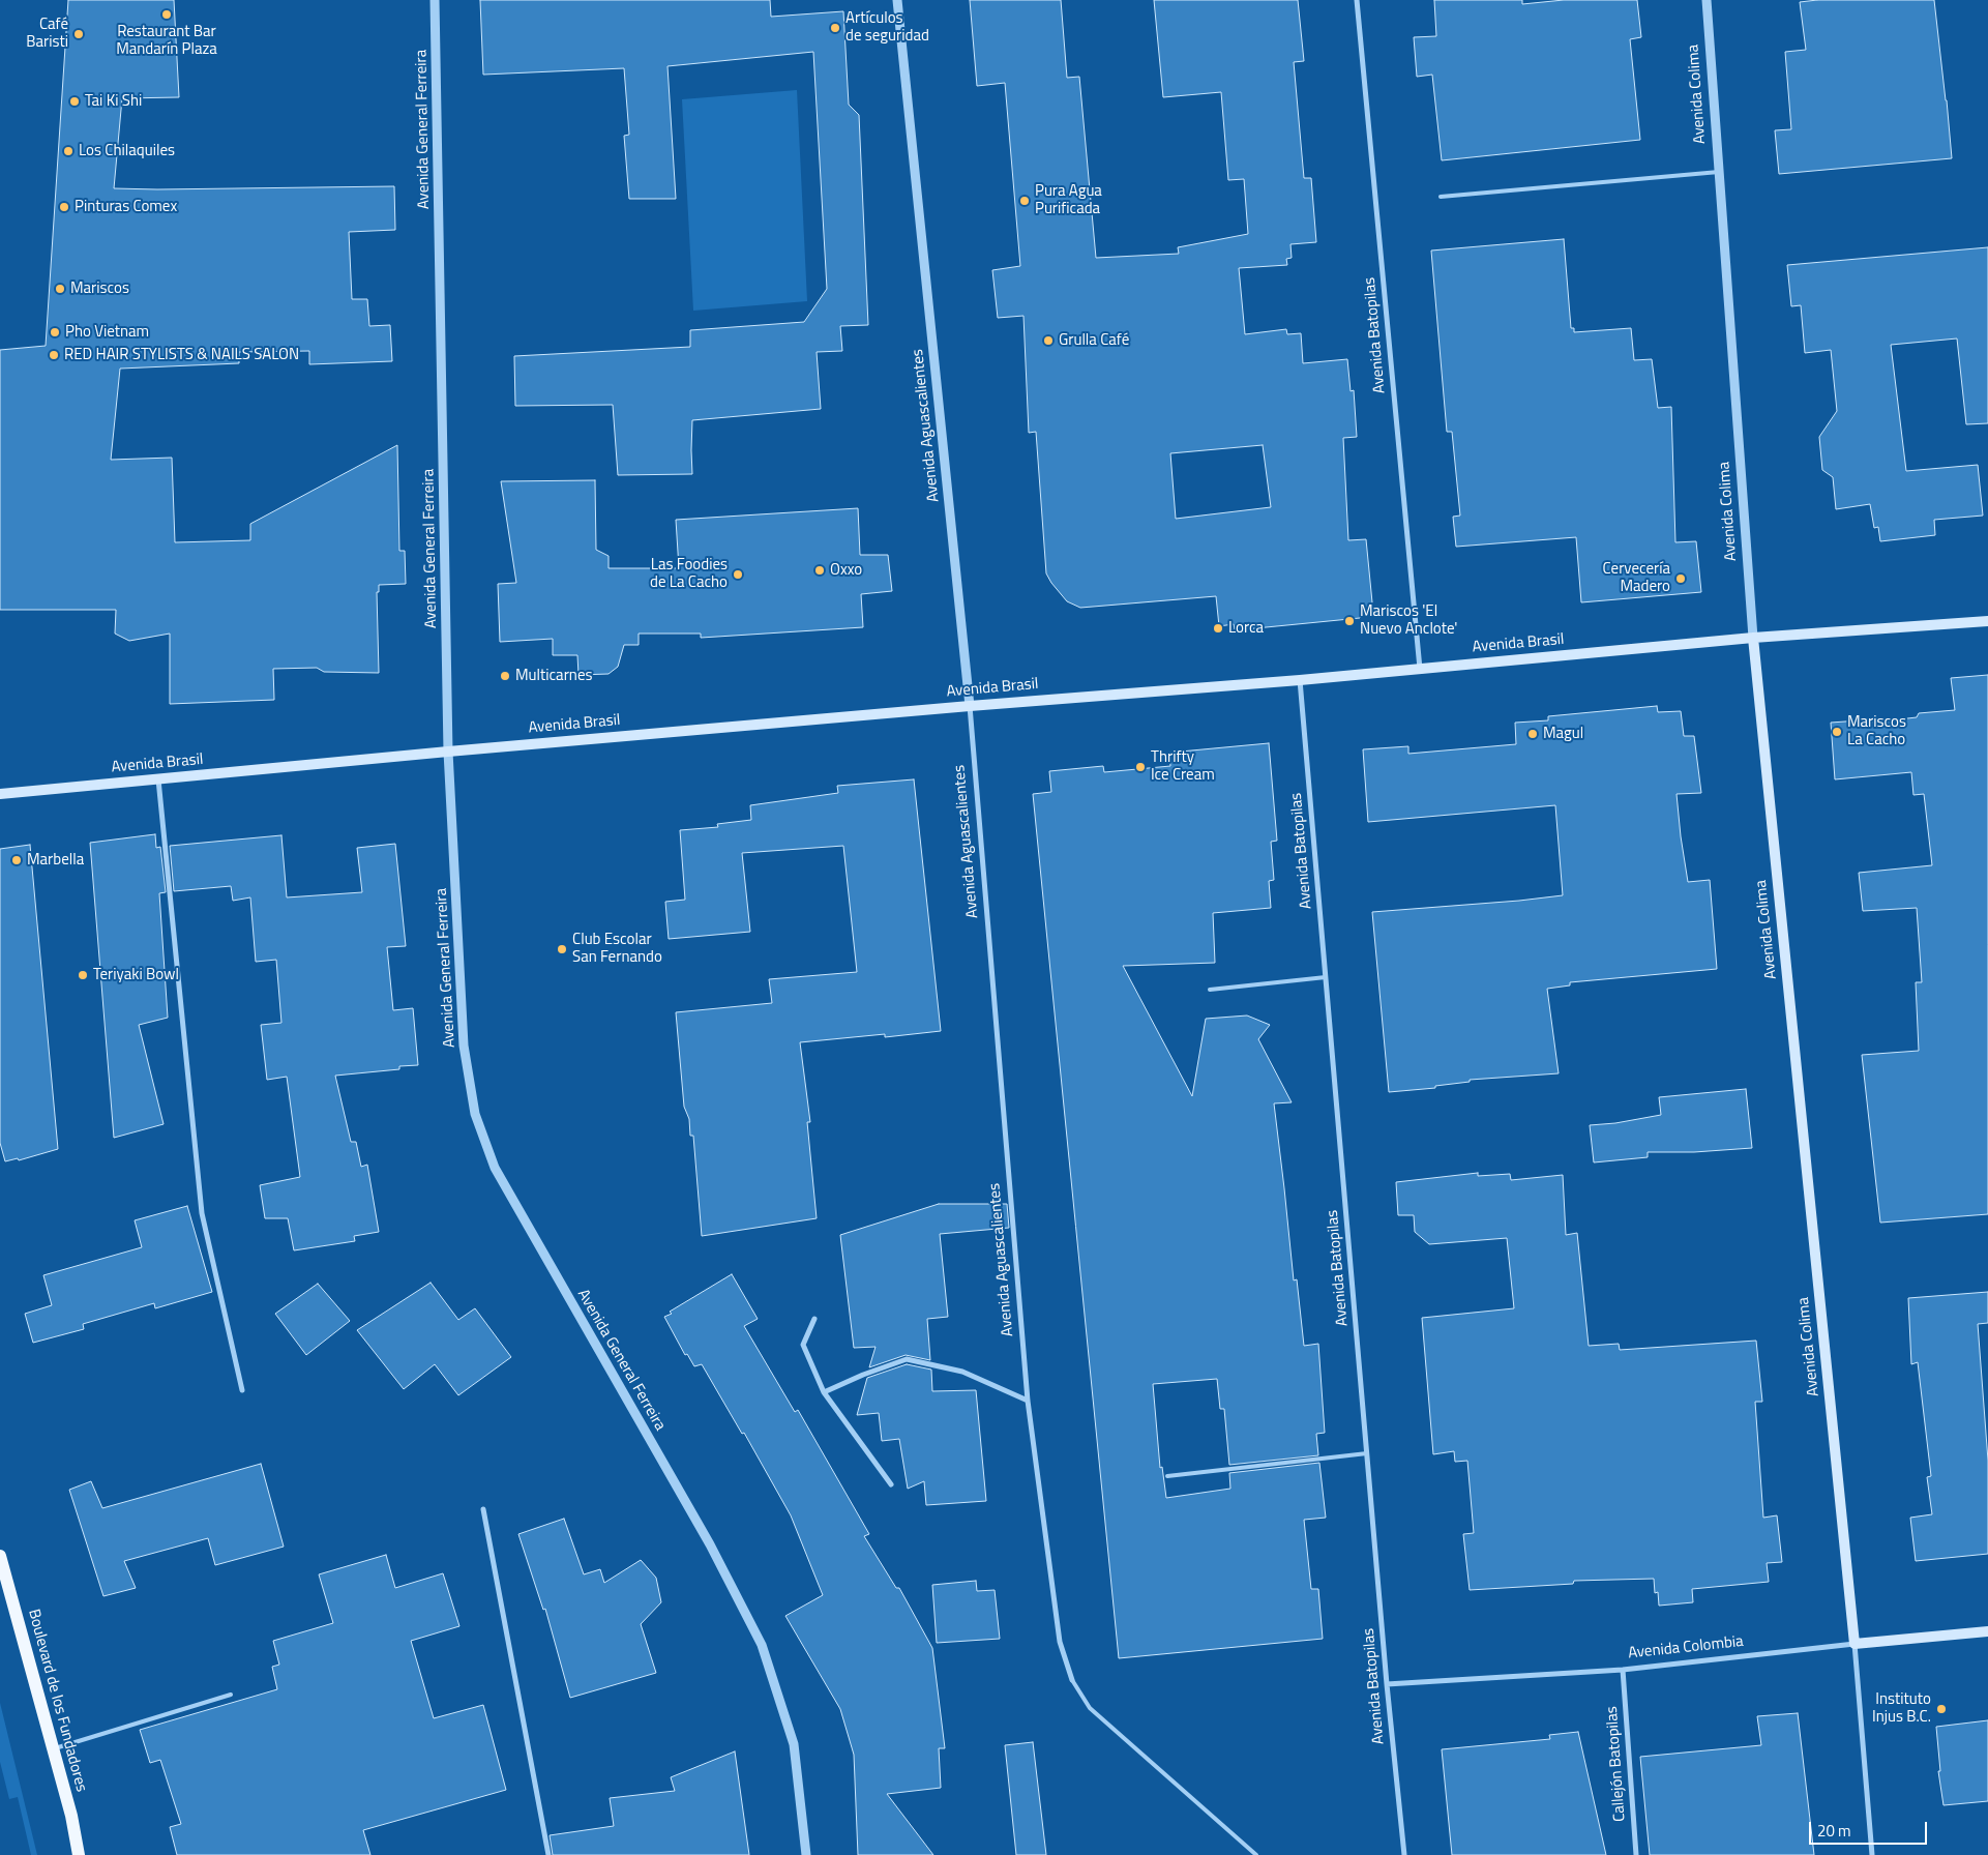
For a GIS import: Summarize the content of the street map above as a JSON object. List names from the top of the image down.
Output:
{
  "streets": {
    "main road": [
      "Avenida Colima",
      "Avenida Brasil",
      "Avenida Colombia",
      "Boulevard de los Fundadores"
    ],
    "street": [
      "Avenida General Ferreira",
      "Avenida Batopilas",
      "Avenida Aguascalientes",
      "Callejón Batopilas"
    ]
  },
  "crossings": [
    ["Avenida Colima", "Avenida Brasil"],
    ["Avenida Colima", "Avenida Colombia"],
    ["Avenida General Ferreira", "Avenida Brasil"],
    ["Avenida Batopilas", "Avenida Brasil"],
    ["Avenida Batopilas", "Avenida Colombia"],
    ["Avenida Aguascalientes", "Avenida Brasil"],
    ["Avenida Colombia", "Callejón Batopilas"]
  ],
  "places": [
    "Restaurant Bar Mandarín Plaza",
    "Artículos de seguridad",
    "Café Baristi",
    "Tai Ki Shi",
    "Los Chilaquiles",
    "Pura Agua Purificada",
    "Pinturas Comex",
    "Mariscos",
    "Pho Vietnam",
    "Grulla Café",
    "RED HAIR STYLISTS & NAILS SALON",
    "Oxxo",
    "Las Foodies de La Cacho",
    "Cervecería Madero",
    "Mariscos 'El Nuevo Anclote'",
    "Lorca",
    "Multicarnes",
    "Mariscos La Cacho",
    "Magul",
    "Thrifty Ice Cream",
    "Marbella",
    "Club Escolar San Fernando",
    "Teriyaki Bowl",
    "Instituto Injus B.C."
  ],
  "scale_bar": "20 m"
}
